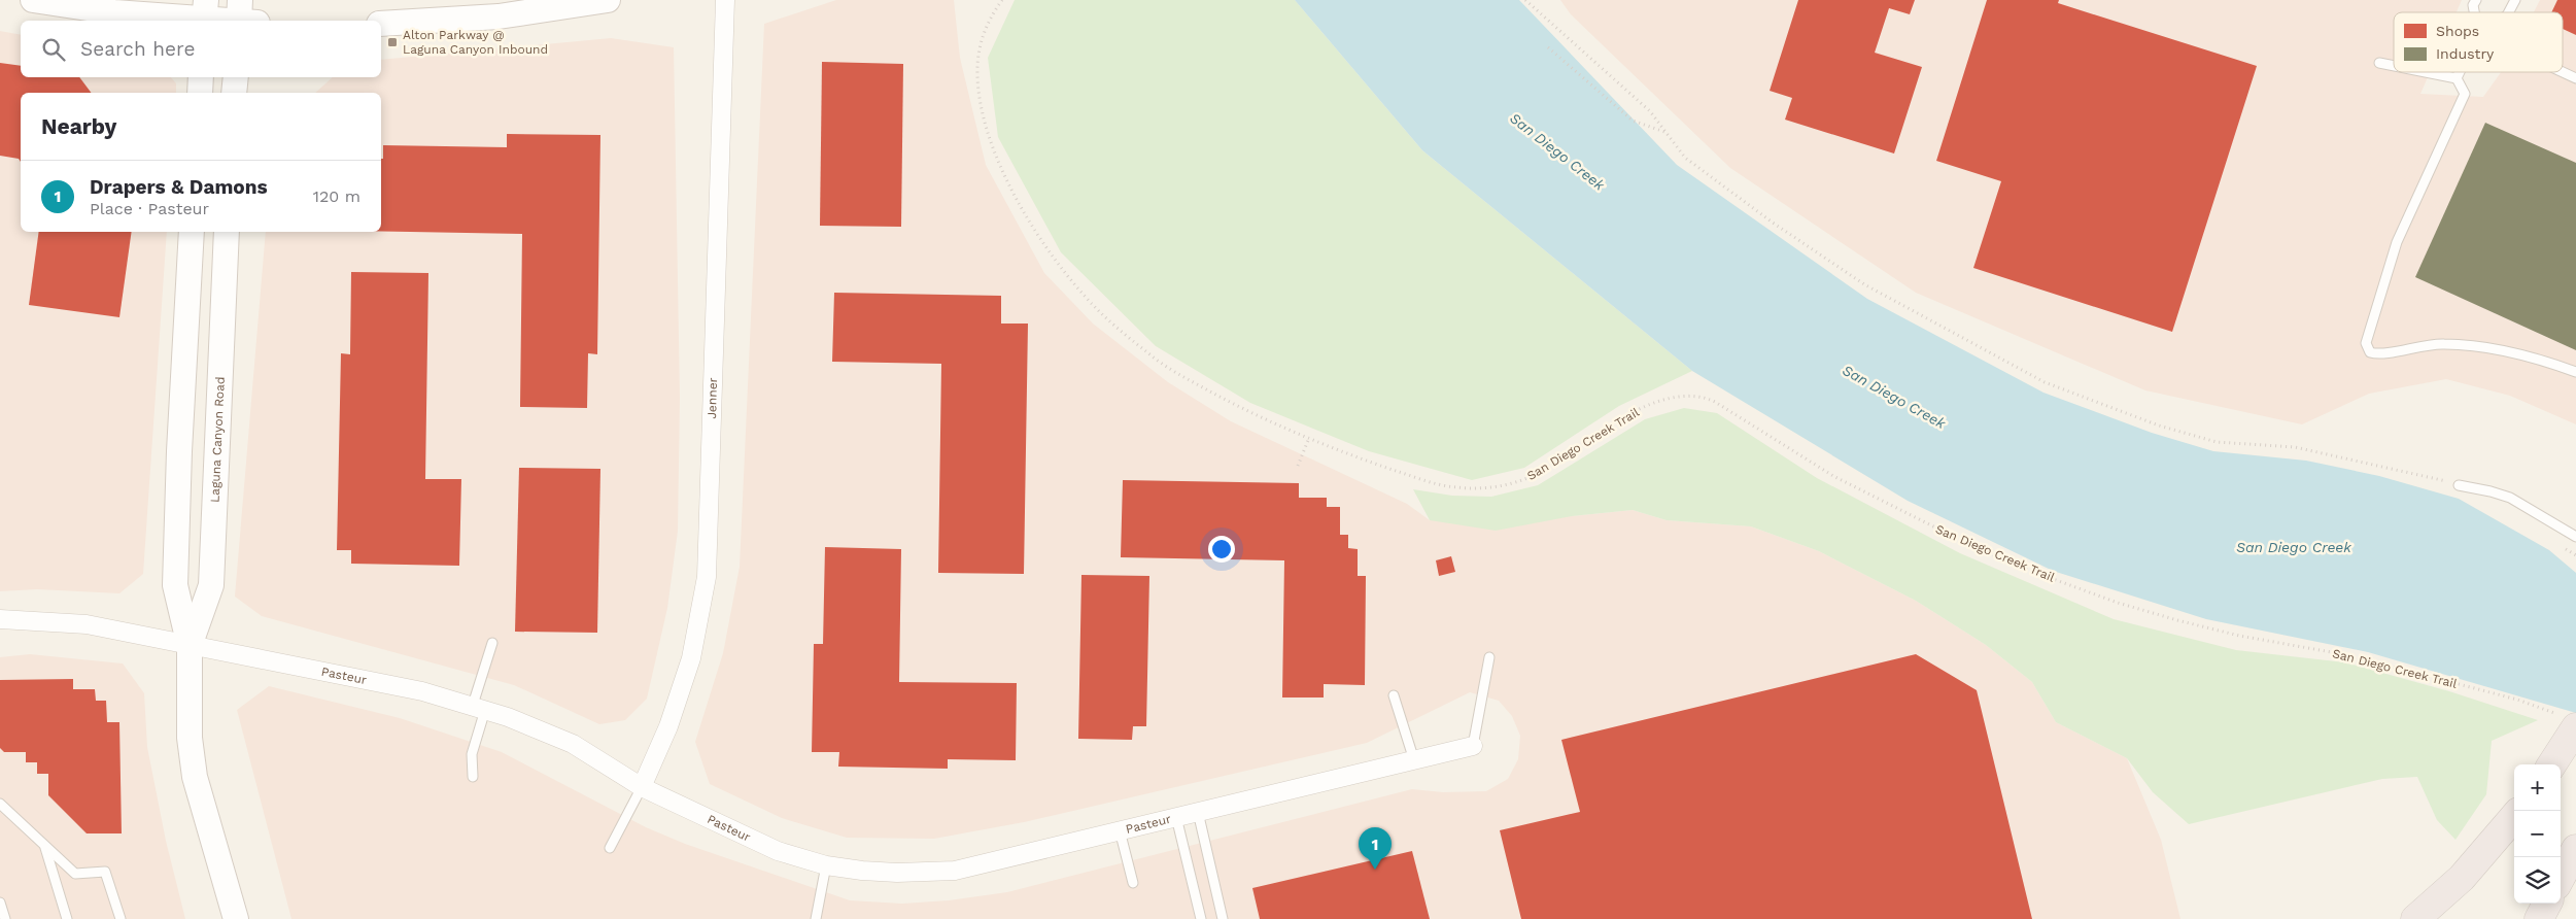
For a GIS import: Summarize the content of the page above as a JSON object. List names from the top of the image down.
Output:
{
  "streets": {
    "main road": ["Laguna Canyon Road"],
    "street": ["Jenner", "Pasteur"],
    "path": ["San Diego Creek Trail"]
  },
  "crossings": [
    ["Jenner", "Pasteur"],
    ["Laguna Canyon Road", "Pasteur"]
  ],
  "water": ["San Diego Creek"],
  "places": {
    "transit": ["Alton Parkway @ Laguna Canyon Inbound"]
  },
  "legend": ["Shops", "Industry"],
  "page": {
    "search": "Search here",
    "heading": "Nearby",
    "list": [
      {
        "mark": "1",
        "name": "Drapers & Damons",
        "note": "Place · Pasteur",
        "value": "120 m"
      }
    ],
    "map_buttons": ["+", "−"],
    "pins": "1"
  }
}
